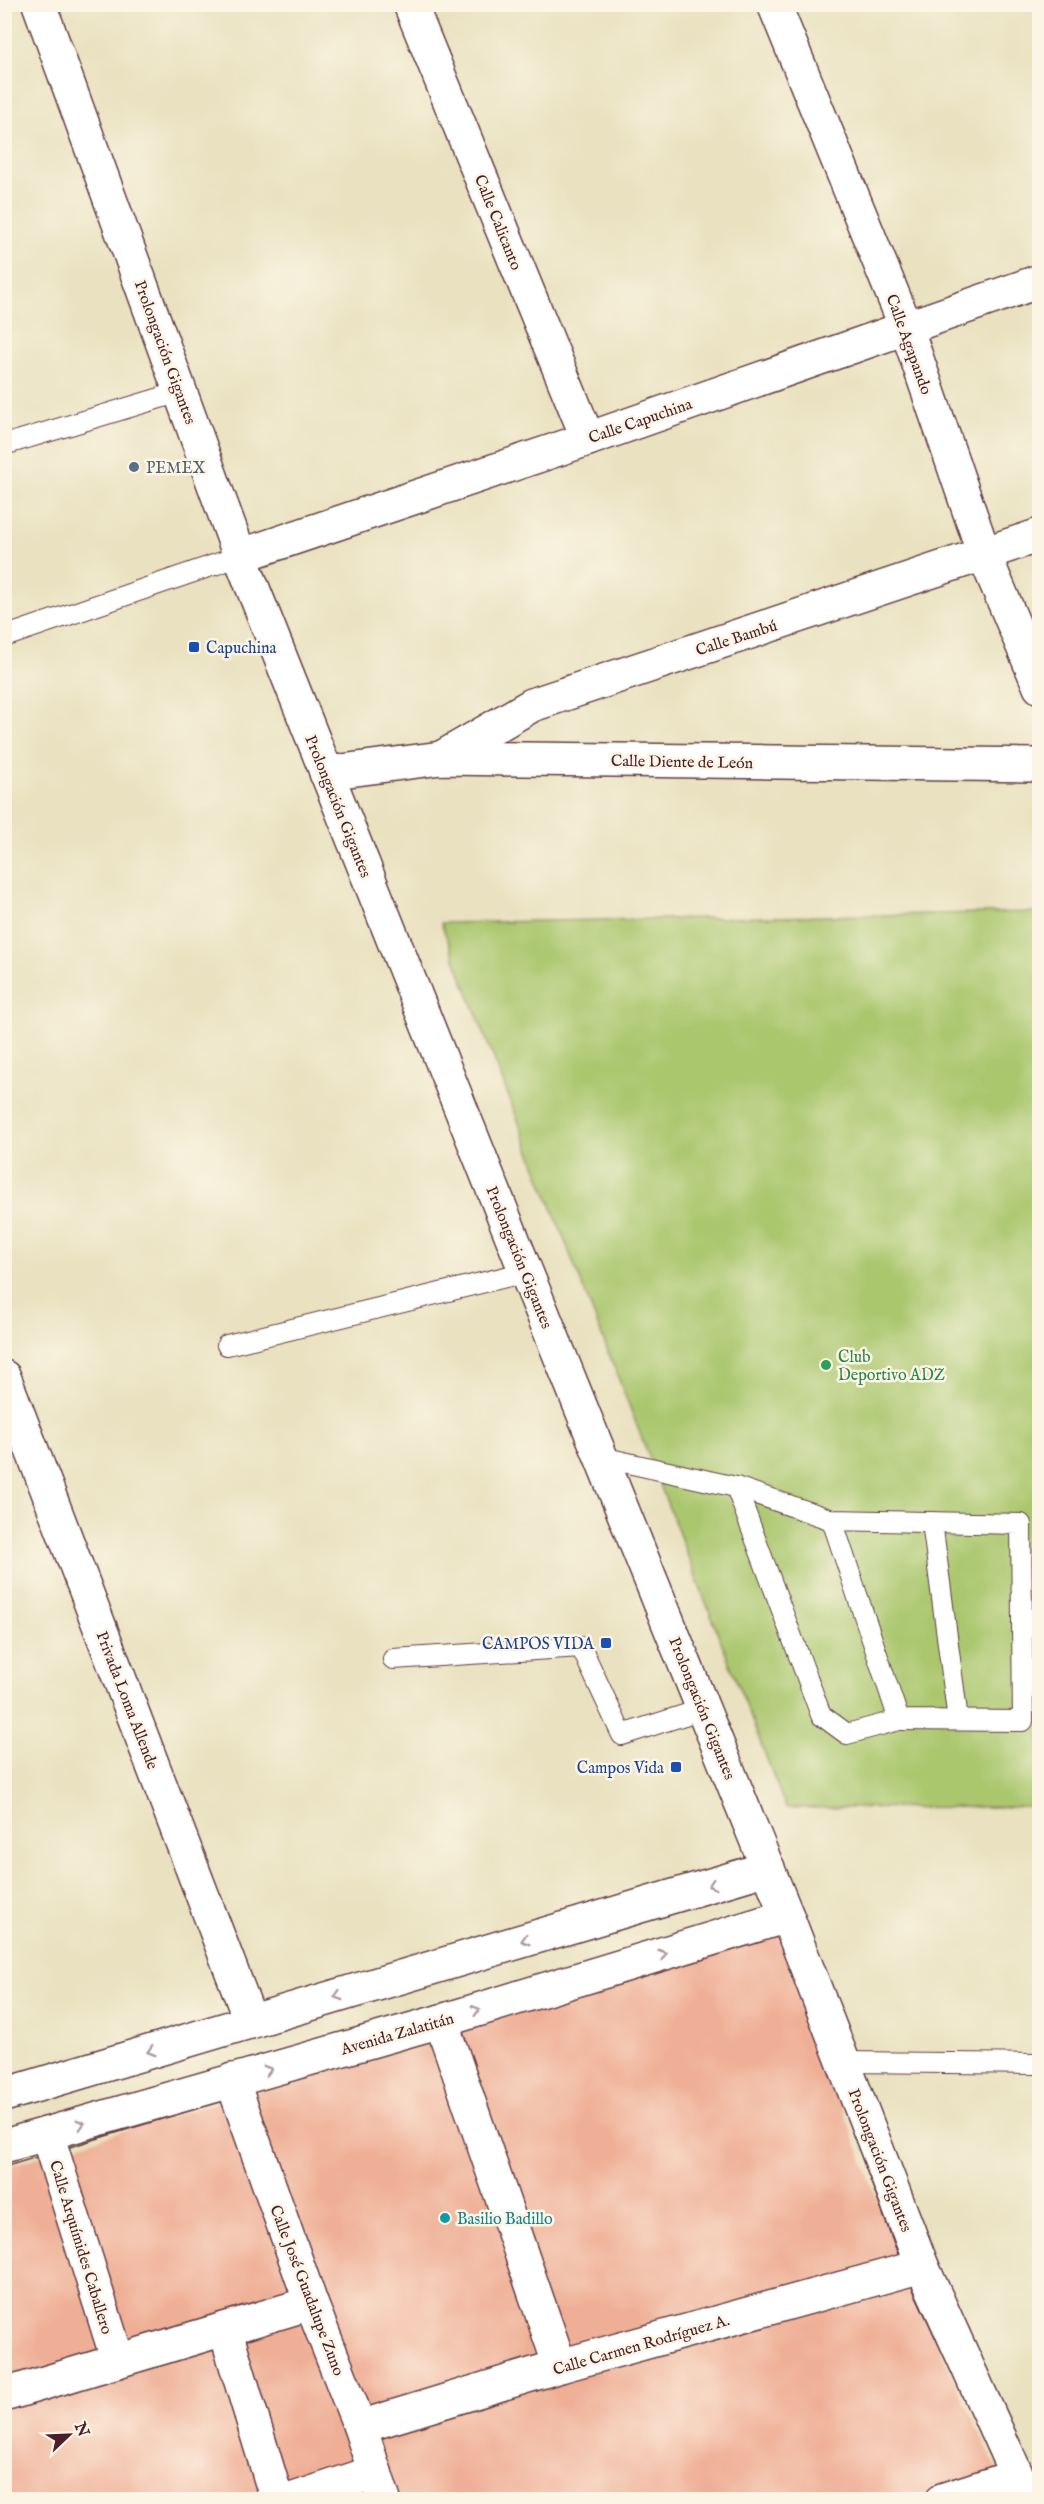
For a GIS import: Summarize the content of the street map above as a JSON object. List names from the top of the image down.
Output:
{
  "streets": {
    "street": [
      "Calle Calicanto",
      "Calle Agapando",
      "Prolongación Gigantes",
      "Calle Capuchina",
      "Calle Bambú",
      "Calle Diente de León",
      "Privada Loma Allende",
      "Avenida Zalatitán",
      "Calle Arquímides Caballero",
      "Calle José Guadalupe Zuno",
      "Calle Carmen Rodríguez A."
    ]
  },
  "crossings": [
    ["Calle Calicanto", "Calle Capuchina"],
    ["Calle Agapando", "Calle Capuchina"],
    ["Calle Agapando", "Calle Bambú"],
    ["Prolongación Gigantes", "Calle Capuchina"],
    ["Prolongación Gigantes", "Calle Diente de León"],
    ["Prolongación Gigantes", "Avenida Zalatitán"],
    ["Prolongación Gigantes", "Calle Carmen Rodríguez A."],
    ["Calle Bambú", "Calle Diente de León"],
    ["Avenida Zalatitán", "Calle Arquímides Caballero"],
    ["Avenida Zalatitán", "Calle José Guadalupe Zuno"],
    ["Calle José Guadalupe Zuno", "Calle Carmen Rodríguez A."]
  ],
  "places": {
    "other": ["PEMEX", "Club Deportivo ADZ", "Basilio Badillo"],
    "transit": ["Capuchina", "CAMPOS VIDA", "Campos Vida"]
  },
  "north": "top right"
}
